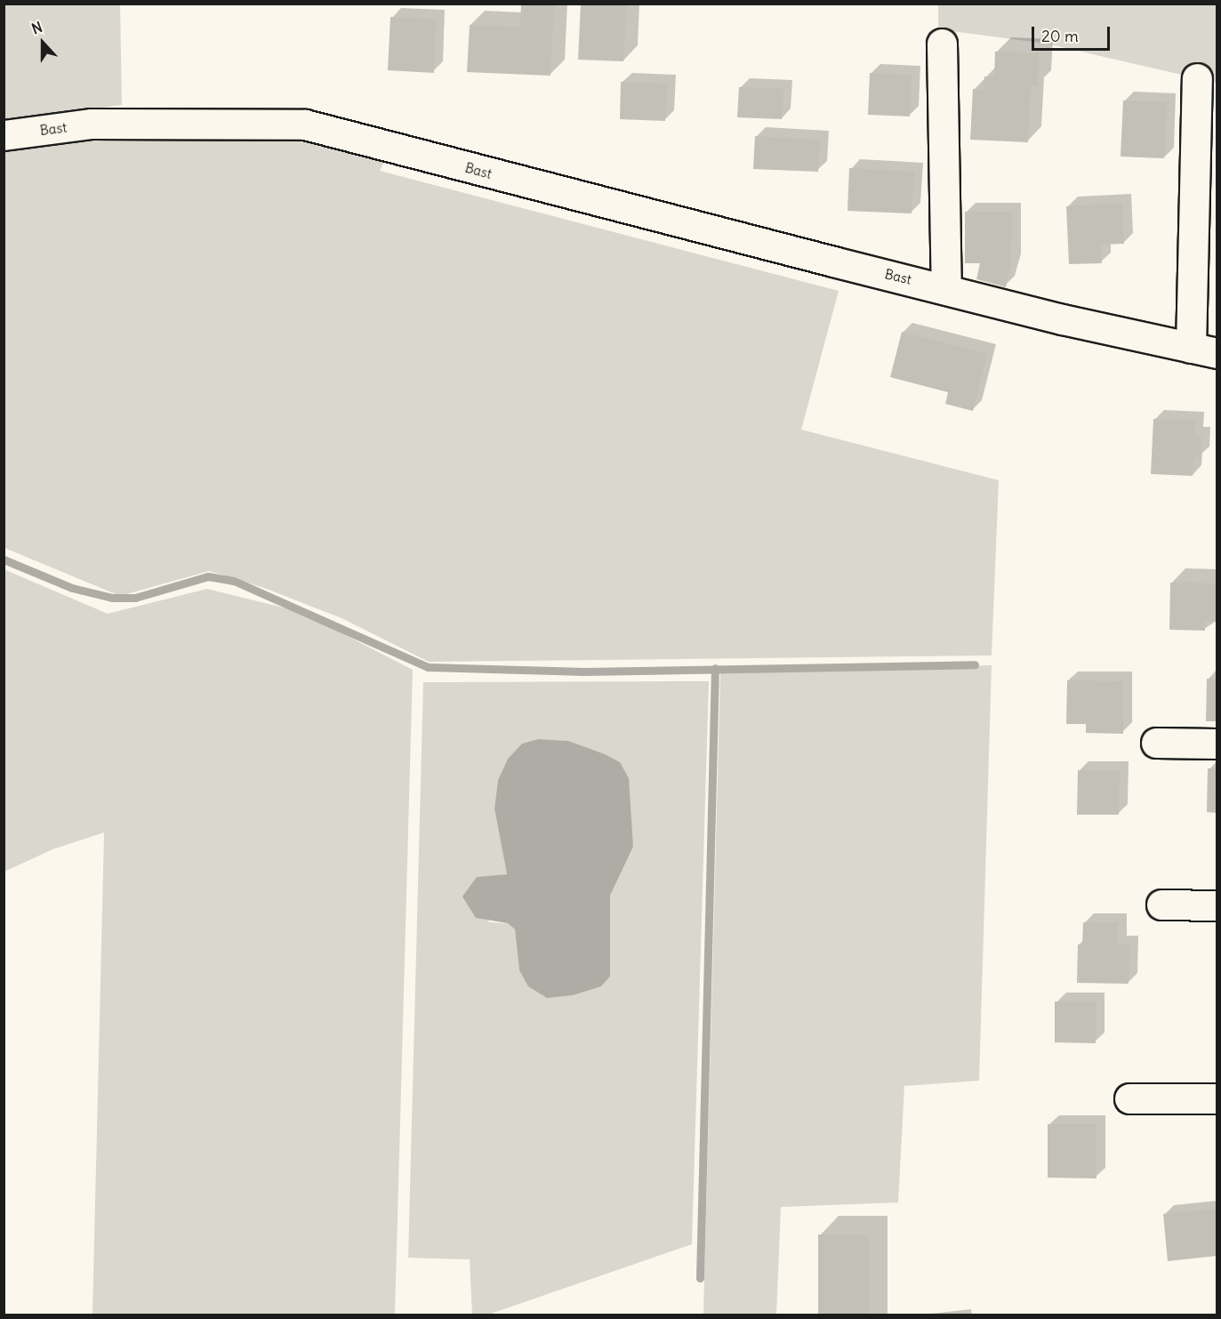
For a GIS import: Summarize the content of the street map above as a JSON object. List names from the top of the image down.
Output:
{
  "streets": {
    "street": ["Bast"]
  },
  "scale_bar": "20 m",
  "north": "top"
}
